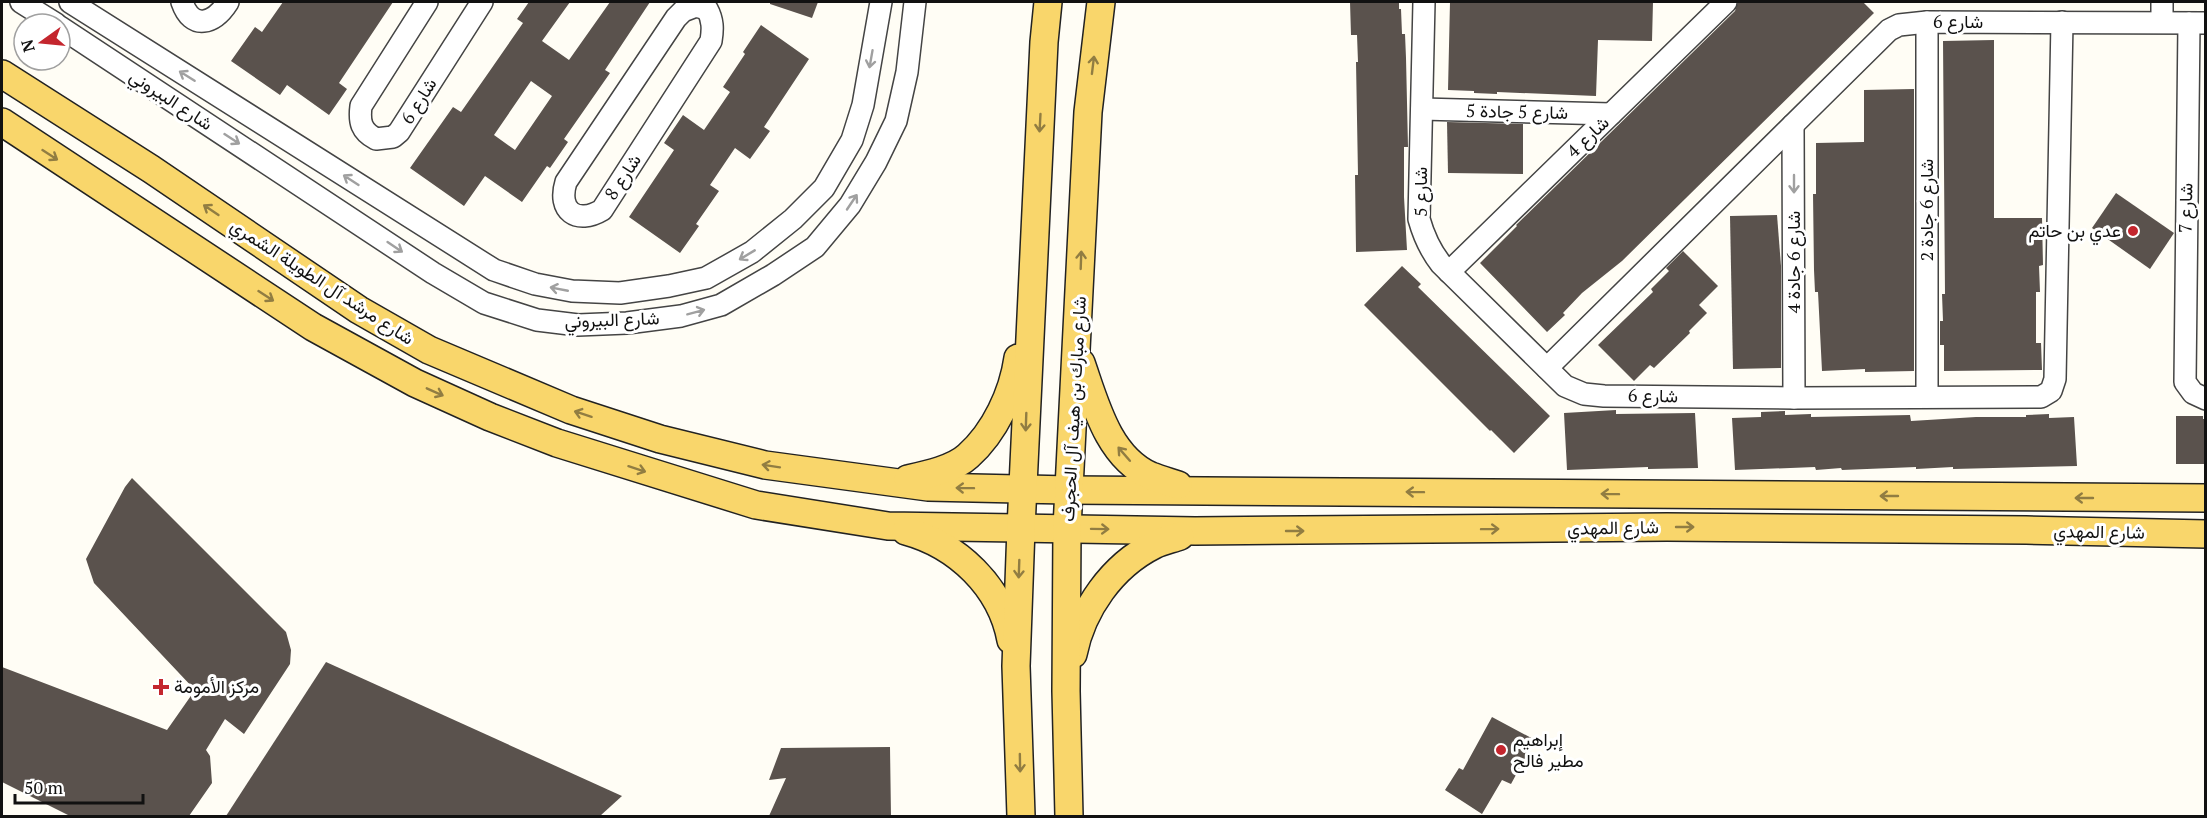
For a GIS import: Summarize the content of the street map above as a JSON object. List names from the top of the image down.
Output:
{
  "streets": {
    "main road": ["شارع مرشد آل الطويلة الشمري", "شارع مبارك بن هيف آل الحجرف", "شارع المهدي"],
    "street": [
      "شارع 6",
      "شارع البيروني",
      "شارع 5 جادة 5",
      "شارع 4",
      "شارع 8",
      "شارع 5",
      "شارع 7",
      "شارع 6 جادة 2",
      "شارع 6 جادة 4"
    ]
  },
  "crossings": [
    ["شارع 6", "شارع 5"],
    ["شارع 6", "شارع 7"],
    ["شارع 6", "شارع 6 جادة 2"],
    ["شارع 6", "شارع 6 جادة 4"],
    ["شارع 5 جادة 5", "شارع 4"],
    ["شارع 5 جادة 5", "شارع 5"],
    ["شارع 4", "شارع 5"],
    ["شارع مرشد آل الطويلة الشمري", "شارع المهدي"],
    ["شارع مبارك بن هيف آل الحجرف", "شارع المهدي"]
  ],
  "one_way": ["شارع 6 جادة 4"],
  "places": {
    "other": ["عدي بن حاتم", "إبراهيم مطير فالح"],
    "health": ["مركز الأمومة"]
  },
  "scale_bar": "50 m",
  "north": "left"
}
